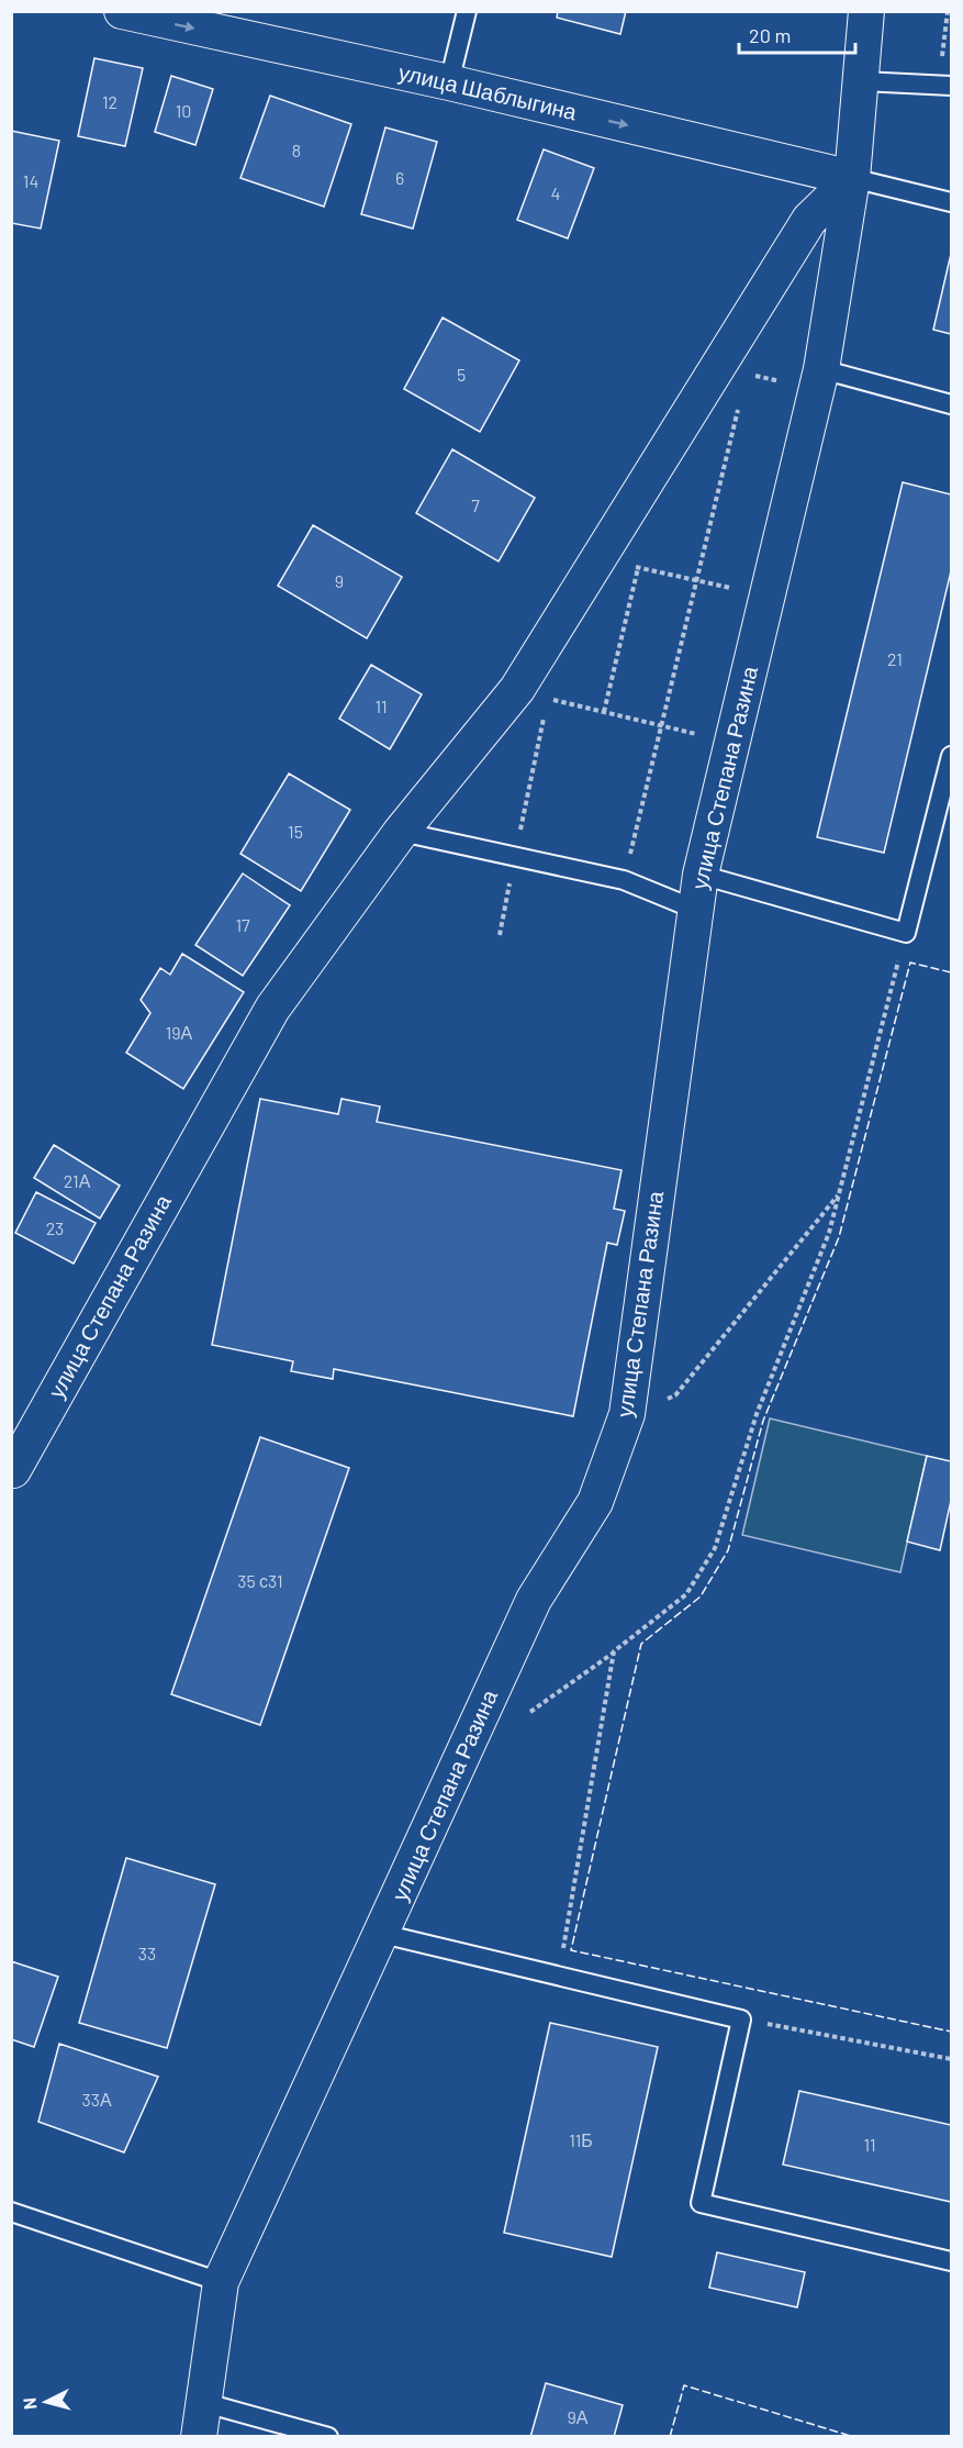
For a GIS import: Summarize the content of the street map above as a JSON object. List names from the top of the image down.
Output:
{
  "streets": {
    "street": ["улица Шаблыгина", "улица Степана Разина"]
  },
  "crossings": [
    ["улица Шаблыгина", "улица Степана Разина"]
  ],
  "one_way": ["улица Шаблыгина"],
  "house_numbers": [
    "12",
    "10",
    "8",
    "6",
    "14",
    "4",
    "5",
    "7",
    "9",
    "21",
    "11",
    "15",
    "17",
    "19А",
    "21А",
    "23",
    "35 с31",
    "33",
    "33А",
    "11Б",
    "11",
    "9А"
  ],
  "scale_bar": "20 m",
  "north": "left"
}
